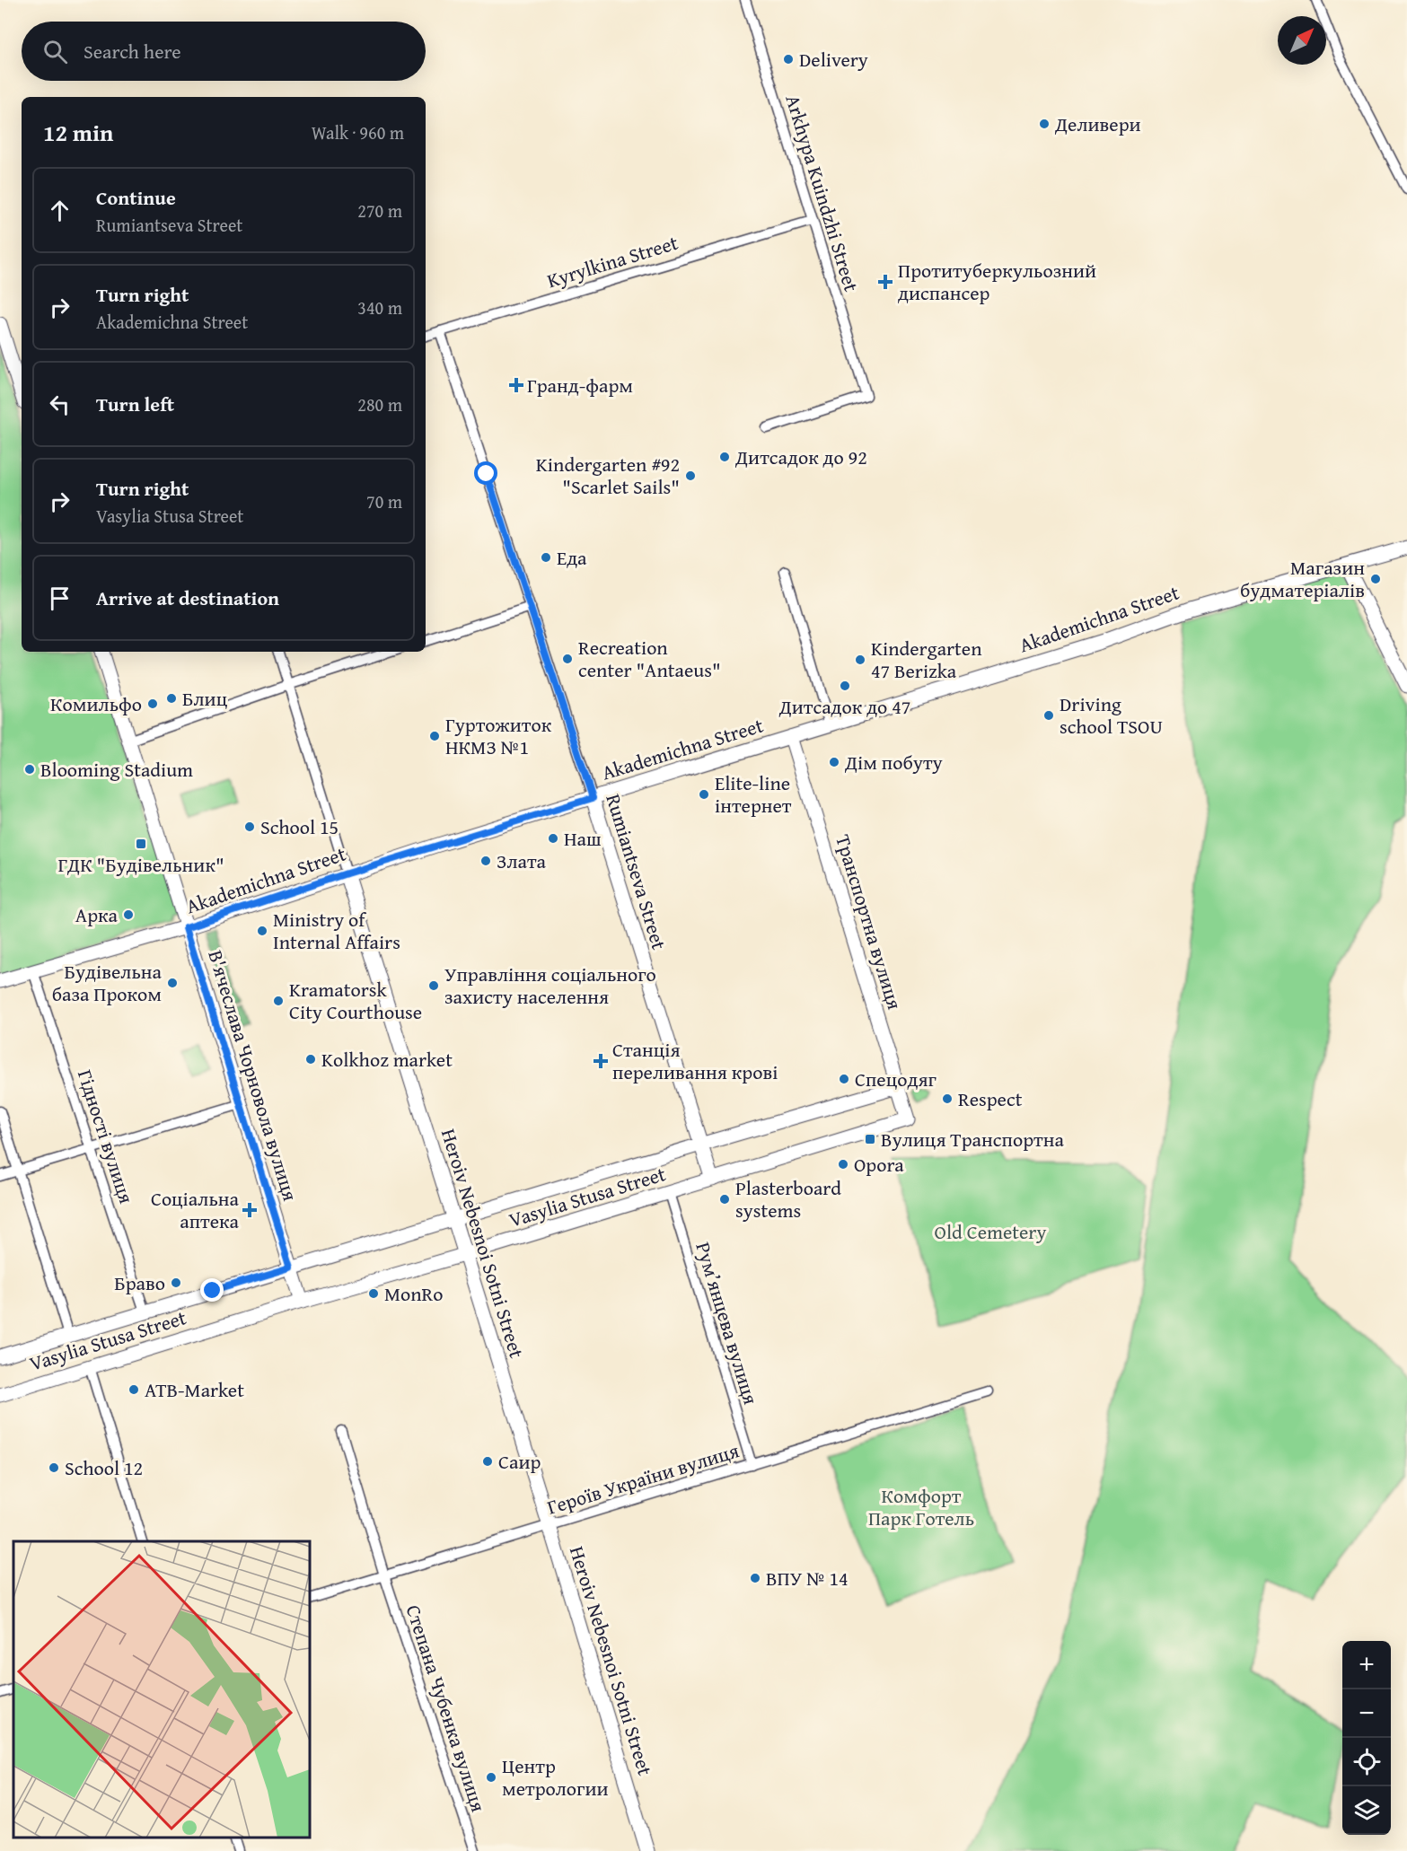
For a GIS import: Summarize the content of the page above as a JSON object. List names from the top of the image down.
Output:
{
  "streets": {
    "street": [
      "Arkhypa Kuindzhi Street",
      "Kyrylkina Street",
      "Akademichna Street",
      "Rumiantseva Street",
      "Транспортна вулиця",
      "В'ячеслава Чорновола вулиця",
      "Гідності вулиця",
      "Vasylia Stusa Street",
      "Heroiv Nebesnoi Sotni Street",
      "Рум’янцева вулиця",
      "Героїв України вулиця",
      "Степана Чубенка вулиця"
    ]
  },
  "crossings": [
    ["Arkhypa Kuindzhi Street", "Kyrylkina Street"],
    ["Kyrylkina Street", "Rumiantseva Street"],
    ["Akademichna Street", "Rumiantseva Street"],
    ["Akademichna Street", "Транспортна вулиця"],
    ["Akademichna Street", "В'ячеслава Чорновола вулиця"],
    ["Akademichna Street", "Гідності вулиця"],
    ["Akademichna Street", "Heroiv Nebesnoi Sotni Street"],
    ["Rumiantseva Street", "Vasylia Stusa Street"],
    ["Транспортна вулиця", "Vasylia Stusa Street"],
    ["В'ячеслава Чорновола вулиця", "Vasylia Stusa Street"],
    ["Гідності вулиця", "Vasylia Stusa Street"],
    ["Vasylia Stusa Street", "Heroiv Nebesnoi Sotni Street"],
    ["Vasylia Stusa Street", "Рум’янцева вулиця"],
    ["Heroiv Nebesnoi Sotni Street", "Героїв України вулиця"],
    ["Рум’янцева вулиця", "Героїв України вулиця"],
    ["Героїв України вулиця", "Степана Чубенка вулиця"]
  ],
  "parks": ["Old Cemetery", "Комфорт Парк Готель"],
  "places": {
    "other": [
      "Delivery",
      "Деливери",
      "Дитсадок до 92",
      "Kindergarten #92 \"Scarlet Sails\"",
      "Еда",
      "Магазин будматеріалів",
      "Recreation center \"Antaeus\"",
      "Kindergarten 47 Berizka",
      "Дитсадок до 47",
      "Блиц",
      "Комильфо",
      "Driving school TSOU",
      "Гуртожиток НКМЗ №1",
      "Дім побуту",
      "Blooming Stadium",
      "Elite-line інтернет",
      "School 15",
      "Наш",
      "Злата",
      "Арка",
      "Ministry of Internal Affairs",
      "Будівельна база Проком",
      "Управління соціального захисту населення",
      "Kramatorsk City Courthouse",
      "Kolkhoz market",
      "Спецодяг",
      "Respect",
      "Opora",
      "Plasterboard systems",
      "Браво",
      "MonRo",
      "ATB-Market",
      "Саир",
      "School 12",
      "ВПУ № 14",
      "Центр метрологии"
    ],
    "health": [
      "Протитуберкульозний диспансер",
      "Гранд-фарм",
      "Станція переливання крові",
      "Соціальна аптека"
    ],
    "transit": ["ГДК \"Будівельник\"", "Вулиця Транспортна"]
  },
  "north": "top right",
  "page": {
    "search": "Search here",
    "heading": ["12 min", "Walk · 960 m"],
    "list": [
      ["Continue", "Rumiantseva Street", "270 m"],
      ["Turn right", "Akademichna Street", "340 m"],
      ["Turn left", "280 m"],
      ["Turn right", "Vasylia Stusa Street", "70 m"],
      "Arrive at destination"
    ],
    "map_buttons": ["+", "−"]
  }
}
